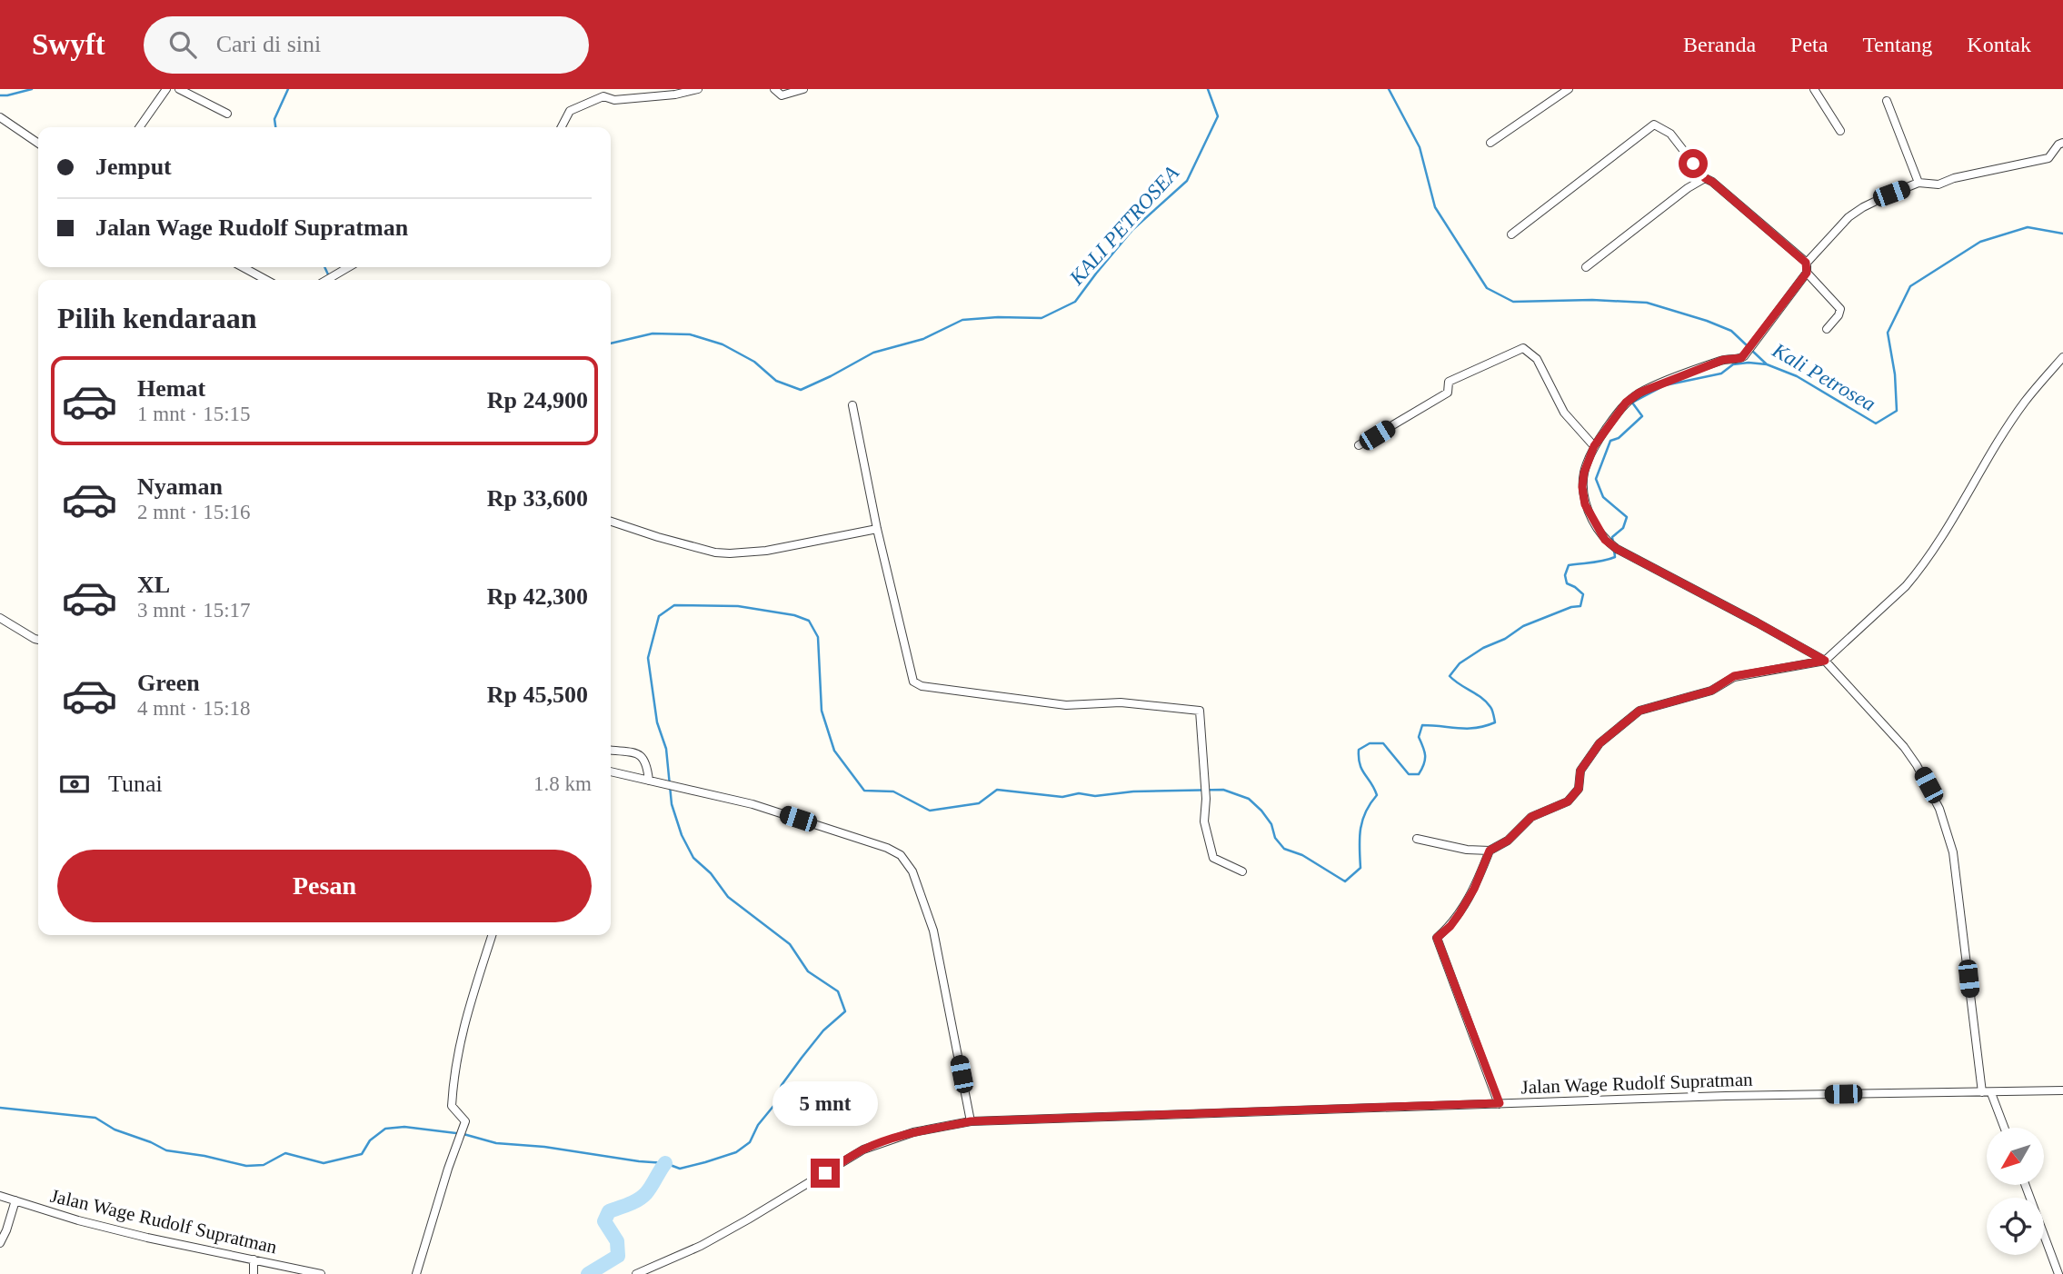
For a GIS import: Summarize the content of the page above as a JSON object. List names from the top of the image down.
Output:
{
  "streets": {
    "street": ["Jalan Wage Rudolf Supratman"]
  },
  "water": ["KALI PETROSEA", "Kali Petrosea"],
  "north": "bottom left",
  "page": {
    "header": "Swyft",
    "search": "Cari di sini",
    "nav": [
      "Beranda",
      "Peta",
      "Tentang",
      "Kontak"
    ],
    "banner": ["Jemput", "Jalan Wage Rudolf Supratman"],
    "heading": "Pilih kendaraan",
    "list": [
      {
        "name": "Hemat",
        "note": "1 mnt · 15:15",
        "value": "Rp 24,900"
      },
      {
        "name": "Nyaman",
        "note": "2 mnt · 15:16",
        "value": "Rp 33,600"
      },
      {
        "name": "XL",
        "note": "3 mnt · 15:17",
        "value": "Rp 42,300"
      },
      {
        "name": "Green",
        "note": "4 mnt · 15:18",
        "value": "Rp 45,500"
      }
    ],
    "pay": ["Tunai", "1.8 km"],
    "buttons": "Pesan",
    "bubble": "5 mnt"
  }
}
